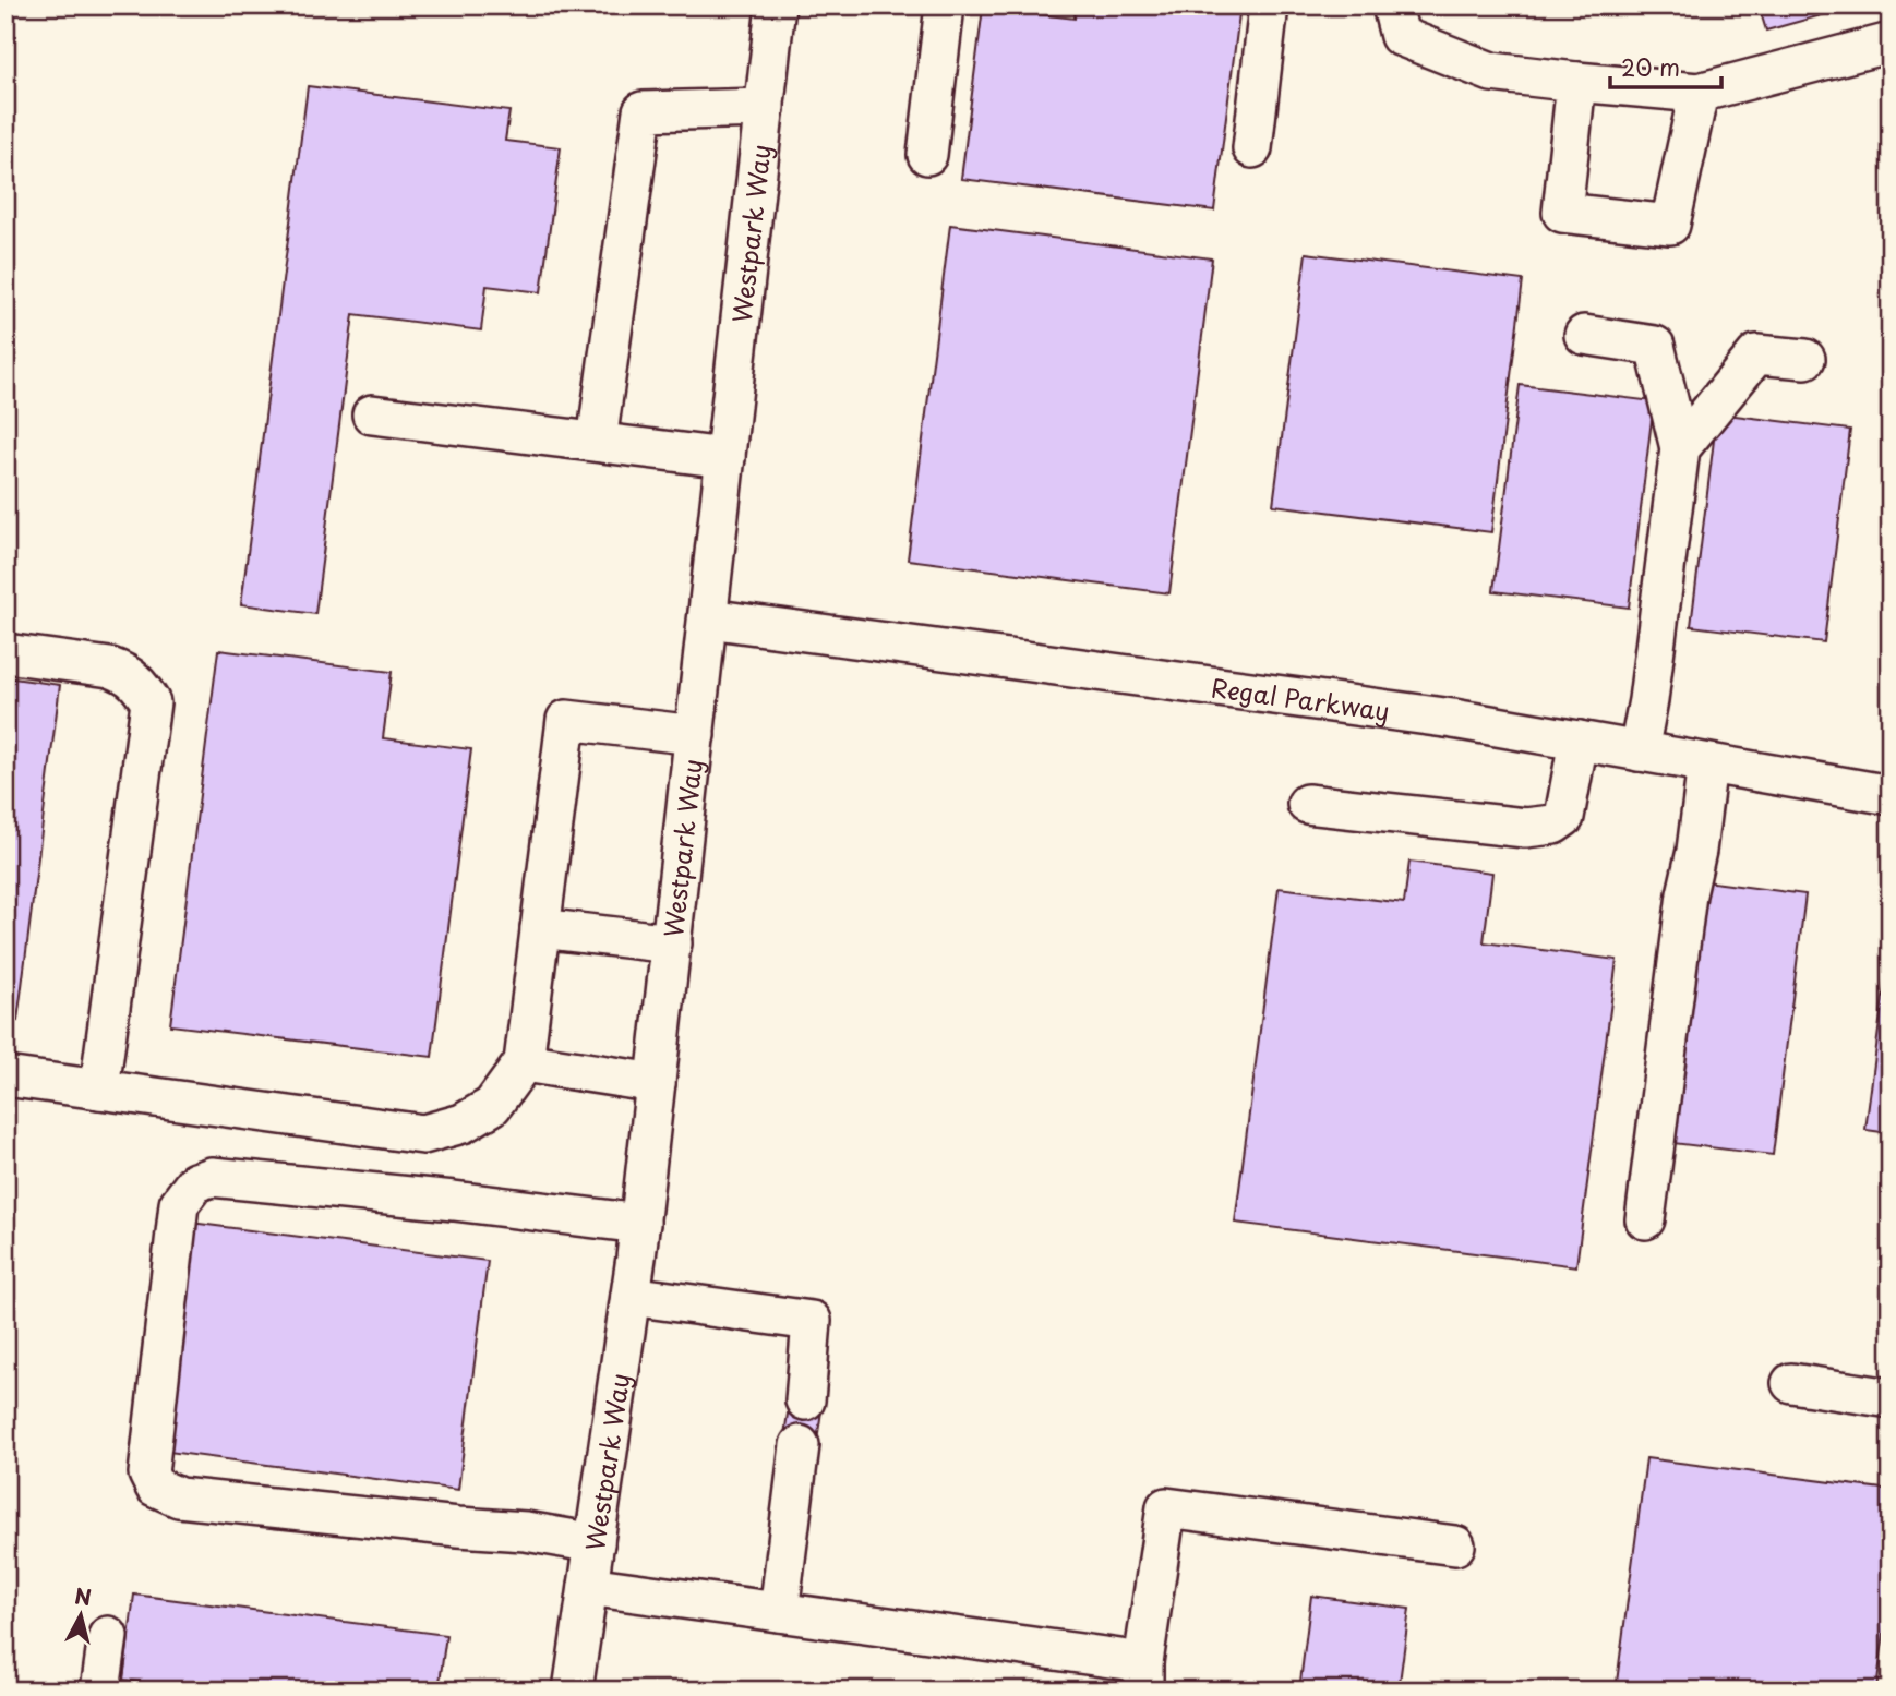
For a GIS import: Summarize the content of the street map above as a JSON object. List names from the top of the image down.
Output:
{
  "streets": {
    "street": ["Westpark Way", "Regal Parkway"]
  },
  "crossings": [
    ["Westpark Way", "Regal Parkway"]
  ],
  "scale_bar": "20 m",
  "north": "top"
}
